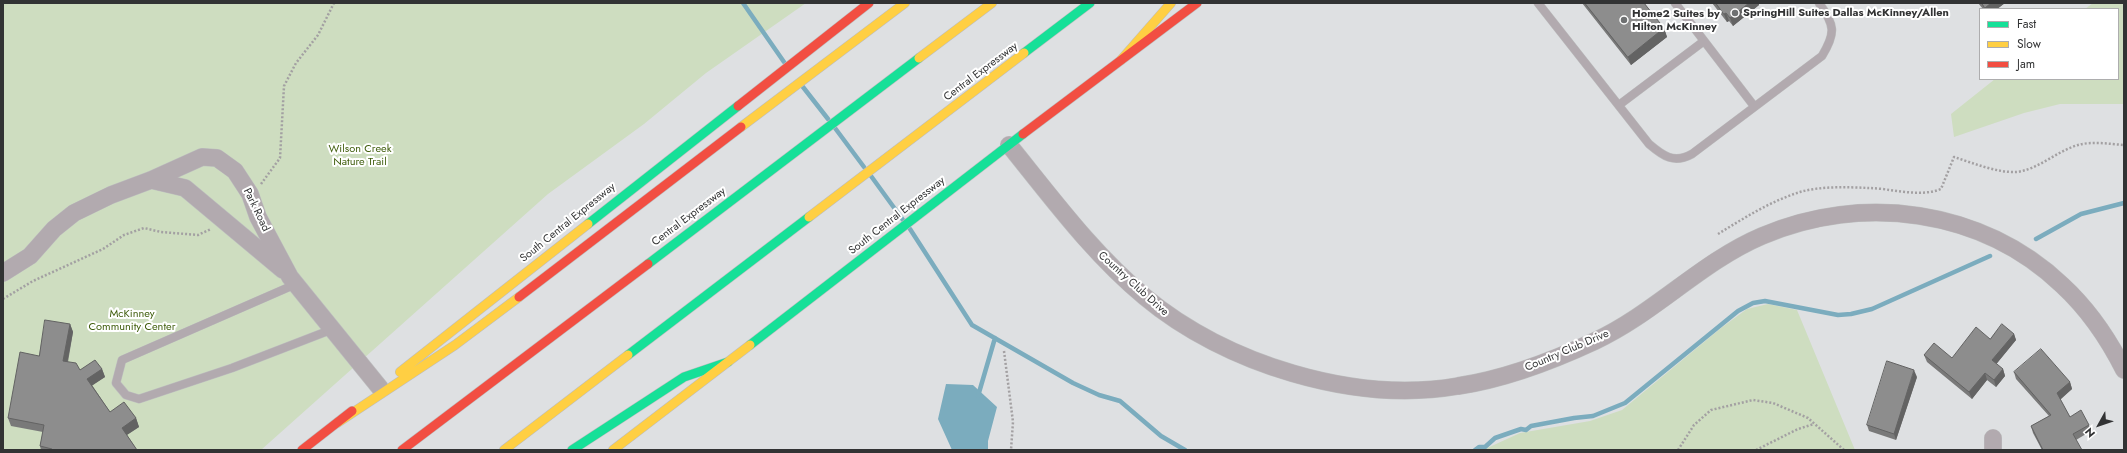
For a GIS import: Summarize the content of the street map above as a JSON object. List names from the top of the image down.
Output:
{
  "streets": {
    "main road": ["Central Expressway", "South Central Expressway"],
    "street": ["Park Road", "Country Club Drive"]
  },
  "crossings": [
    ["Park Road", "South Central Expressway"],
    ["South Central Expressway", "Country Club Drive"]
  ],
  "parks": ["Wilson Creek Nature Trail", "McKinney Community Center"],
  "places": ["SpringHill Suites Dallas McKinney/Allen", "Home2 Suites by Hilton McKinney"],
  "legend": ["Fast", "Slow", "Jam"],
  "north": "bottom left"
}
